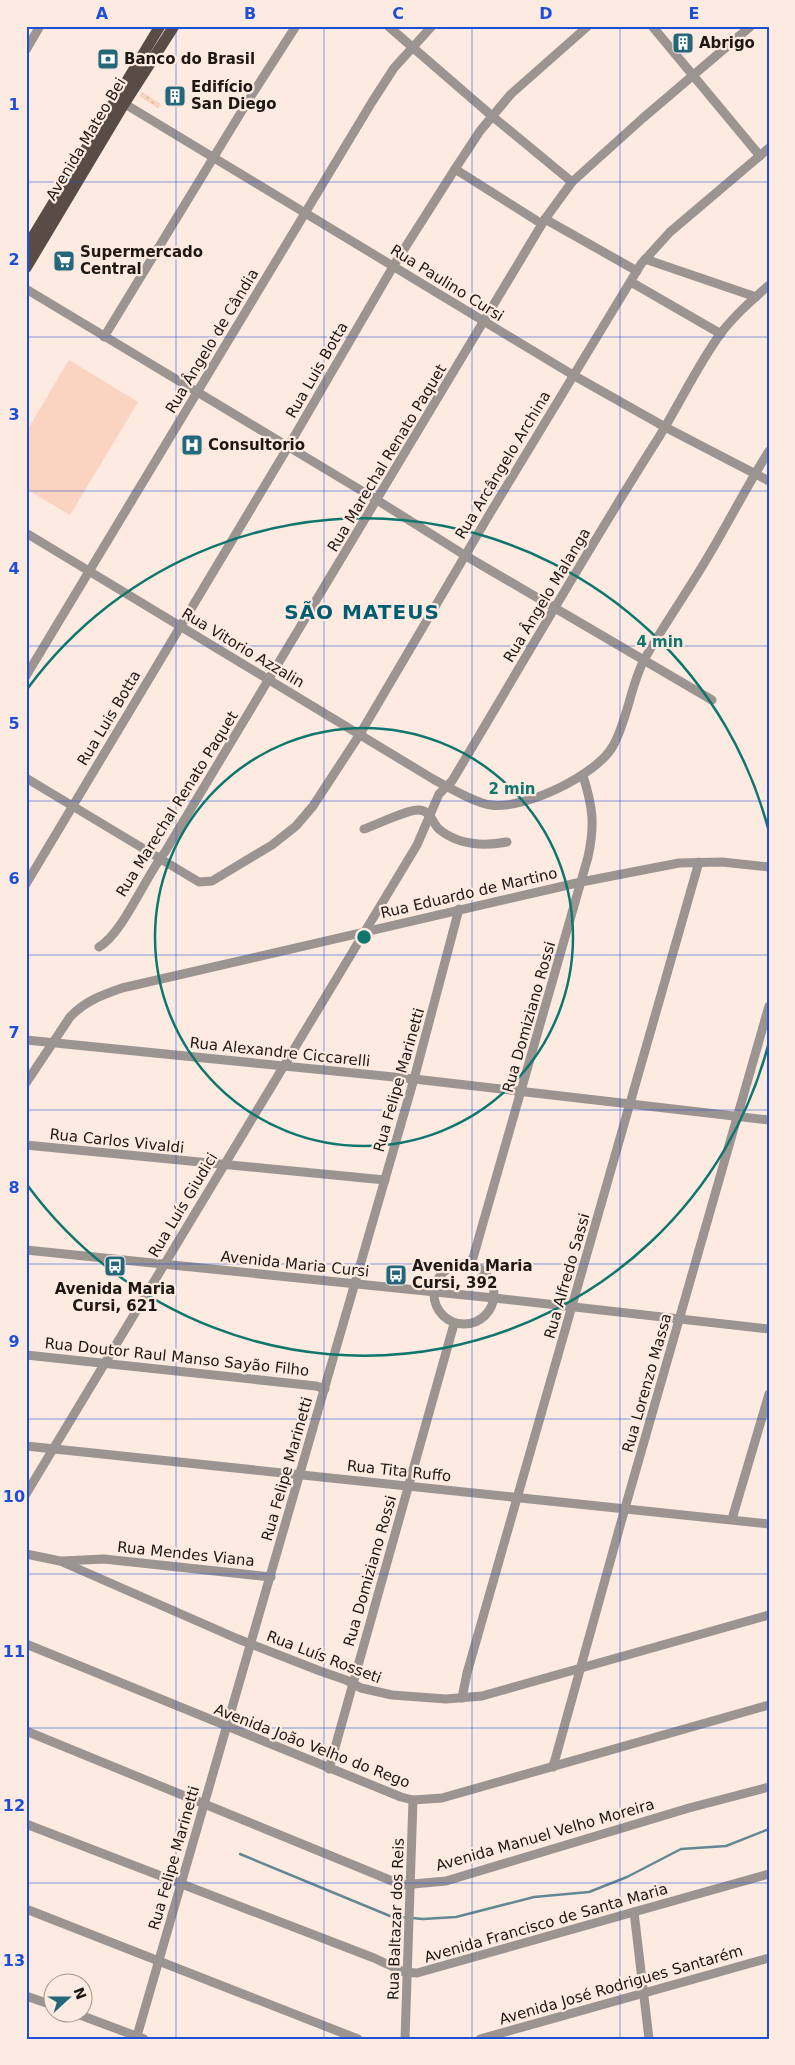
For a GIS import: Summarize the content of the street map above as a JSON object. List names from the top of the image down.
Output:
{
  "streets": {
    "main road": ["Avenida Mateo Bei"],
    "street": [
      "Rua Paulino Cursi",
      "Rua Ângelo de Cândia",
      "Rua Luis Botta",
      "Rua Marechal Renato Paquet",
      "Rua Arcângelo Archina",
      "Rua Ângelo Malanga",
      "Rua Vitorio Azzalin",
      "Rua Eduardo de Martino",
      "Rua Domiziano Rossi",
      "Rua Alexandre Ciccarelli",
      "Rua Felipe Marinetti",
      "Rua Carlos Vivaldi",
      "Rua Luís Giudici",
      "Avenida Maria Cursi",
      "Rua Alfredo Sassi",
      "Rua Doutor Raul Manso Sayão Filho",
      "Rua Lorenzo Massa",
      "Rua Tita Ruffo",
      "Rua Mendes Viana",
      "Rua Luís Rosseti",
      "Avenida João Velho do Rego",
      "Avenida Manuel Velho Moreira",
      "Rua Baltazar dos Reis",
      "Avenida Francisco de Santa Maria",
      "Avenida José Rodrigues Santarém"
    ]
  },
  "crossings": [
    ["Avenida Mateo Bei", "Rua Paulino Cursi"],
    ["Rua Paulino Cursi", "Rua Ângelo de Cândia"],
    ["Rua Paulino Cursi", "Rua Luis Botta"],
    ["Rua Paulino Cursi", "Rua Marechal Renato Paquet"],
    ["Rua Paulino Cursi", "Rua Arcângelo Archina"],
    ["Rua Paulino Cursi", "Rua Ângelo Malanga"],
    ["Rua Paulino Cursi", "Rua Vitorio Azzalin"],
    ["Rua Ângelo de Cândia", "Rua Vitorio Azzalin"],
    ["Rua Luis Botta", "Rua Vitorio Azzalin"],
    ["Rua Marechal Renato Paquet", "Rua Arcângelo Archina"],
    ["Rua Marechal Renato Paquet", "Rua Vitorio Azzalin"],
    ["Rua Arcângelo Archina", "Rua Vitorio Azzalin"],
    ["Rua Ângelo Malanga", "Rua Vitorio Azzalin"],
    ["Rua Ângelo Malanga", "Rua Eduardo de Martino"],
    ["Rua Ângelo Malanga", "Rua Luís Giudici"],
    ["Rua Vitorio Azzalin", "Rua Domiziano Rossi"],
    ["Rua Eduardo de Martino", "Rua Domiziano Rossi"],
    ["Rua Eduardo de Martino", "Rua Alexandre Ciccarelli"],
    ["Rua Eduardo de Martino", "Rua Felipe Marinetti"],
    ["Rua Eduardo de Martino", "Rua Luís Giudici"],
    ["Rua Eduardo de Martino", "Rua Alfredo Sassi"],
    ["Rua Domiziano Rossi", "Rua Alexandre Ciccarelli"],
    ["Rua Domiziano Rossi", "Rua Tita Ruffo"],
    ["Rua Domiziano Rossi", "Rua Luís Rosseti"],
    ["Rua Domiziano Rossi", "Avenida João Velho do Rego"],
    ["Rua Alexandre Ciccarelli", "Rua Felipe Marinetti"],
    ["Rua Alexandre Ciccarelli", "Rua Luís Giudici"],
    ["Rua Alexandre Ciccarelli", "Rua Alfredo Sassi"],
    ["Rua Alexandre Ciccarelli", "Rua Lorenzo Massa"],
    ["Rua Felipe Marinetti", "Rua Carlos Vivaldi"],
    ["Rua Felipe Marinetti", "Avenida Maria Cursi"],
    ["Rua Felipe Marinetti", "Rua Doutor Raul Manso Sayão Filho"],
    ["Rua Felipe Marinetti", "Rua Tita Ruffo"],
    ["Rua Felipe Marinetti", "Rua Mendes Viana"],
    ["Rua Felipe Marinetti", "Rua Luís Rosseti"],
    ["Rua Felipe Marinetti", "Avenida João Velho do Rego"],
    ["Rua Felipe Marinetti", "Avenida Manuel Velho Moreira"],
    ["Rua Felipe Marinetti", "Avenida Francisco de Santa Maria"],
    ["Rua Carlos Vivaldi", "Rua Luís Giudici"],
    ["Rua Luís Giudici", "Avenida Maria Cursi"],
    ["Rua Luís Giudici", "Rua Doutor Raul Manso Sayão Filho"],
    ["Rua Luís Giudici", "Rua Tita Ruffo"],
    ["Avenida Maria Cursi", "Rua Alfredo Sassi"],
    ["Avenida Maria Cursi", "Rua Lorenzo Massa"],
    ["Rua Alfredo Sassi", "Rua Tita Ruffo"],
    ["Rua Alfredo Sassi", "Rua Luís Rosseti"],
    ["Rua Lorenzo Massa", "Rua Tita Ruffo"],
    ["Rua Lorenzo Massa", "Rua Luís Rosseti"],
    ["Rua Lorenzo Massa", "Avenida João Velho do Rego"],
    ["Rua Mendes Viana", "Rua Luís Rosseti"],
    ["Avenida João Velho do Rego", "Rua Baltazar dos Reis"],
    ["Avenida Manuel Velho Moreira", "Rua Baltazar dos Reis"],
    ["Rua Baltazar dos Reis", "Avenida Francisco de Santa Maria"]
  ],
  "districts": ["SÃO MATEUS"],
  "places": {
    "building": ["Abrigo", "Edifício San Diego"],
    "bank": ["Banco do Brasil"],
    "supermarket": ["Supermercado Central"],
    "hospital": ["Consultorio"],
    "bus stop": ["Avenida Maria Cursi, 621", "Avenida Maria Cursi, 392"]
  },
  "north": "right",
  "grid": {
    "columns": [
      "A",
      "B",
      "C",
      "D",
      "E"
    ],
    "rows": [
      "1",
      "2",
      "3",
      "4",
      "5",
      "6",
      "7",
      "8",
      "9",
      "10",
      "11",
      "12",
      "13"
    ]
  },
  "rings": ["4 min", "2 min"]
}
